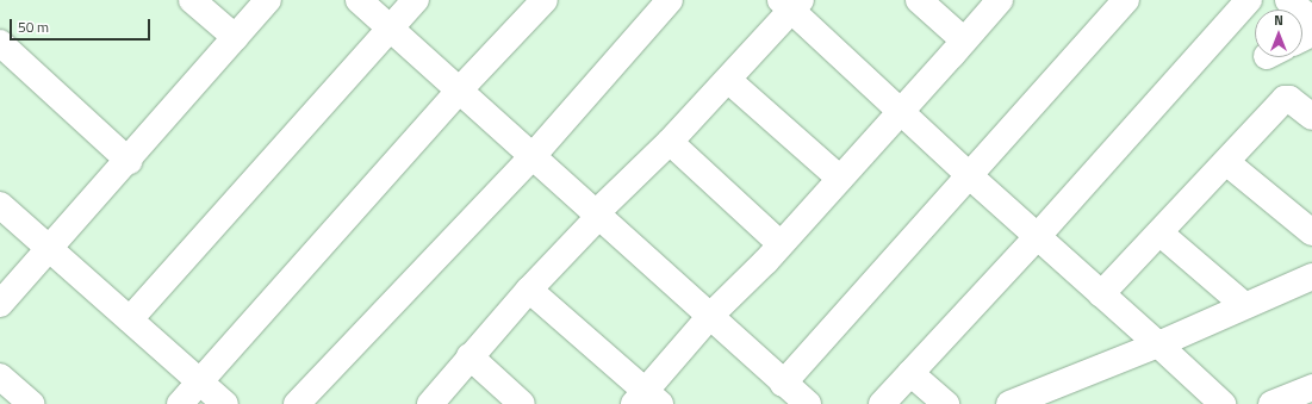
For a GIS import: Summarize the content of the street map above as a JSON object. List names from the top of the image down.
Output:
{
  "scale_bar": "50 m",
  "north": "top"
}
